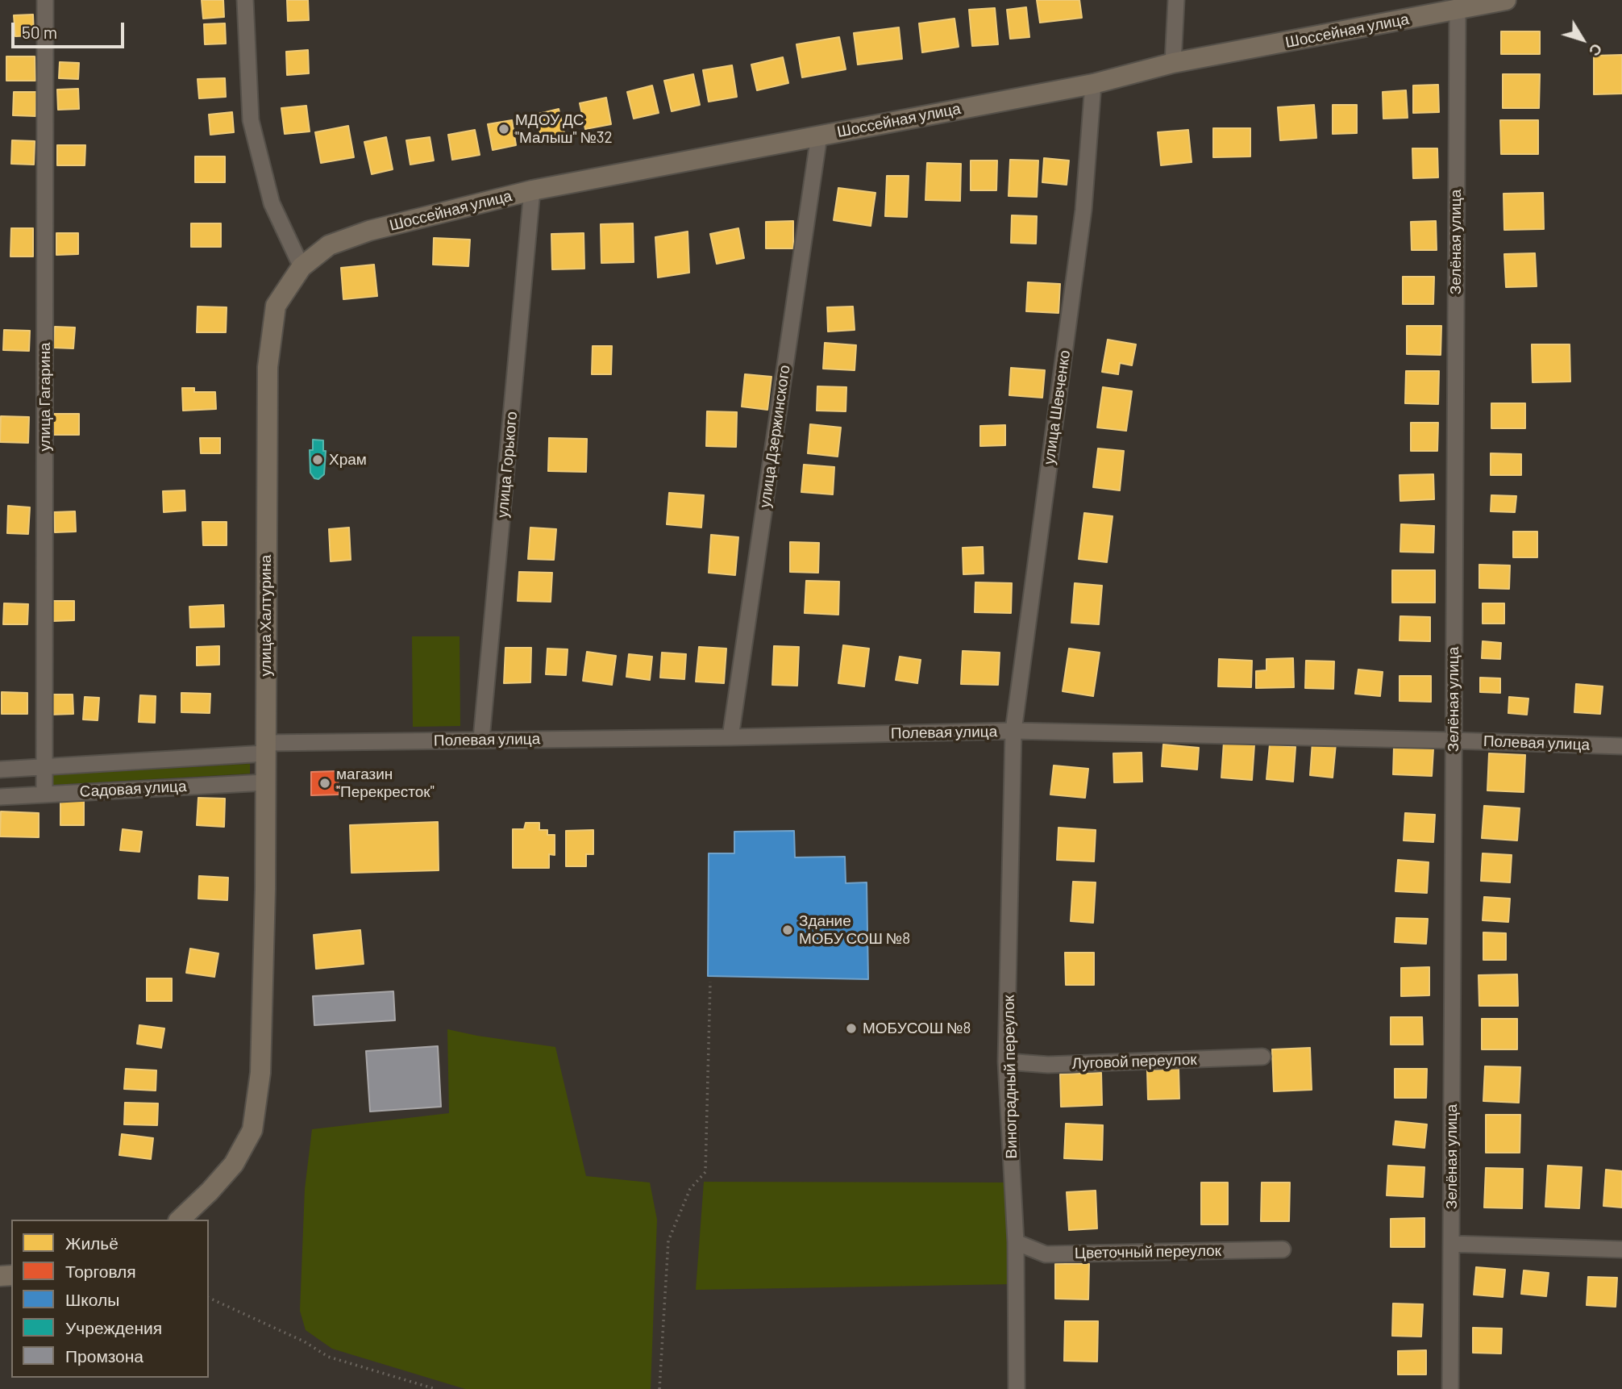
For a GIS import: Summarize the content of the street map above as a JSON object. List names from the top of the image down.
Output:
{
  "streets": {
    "main road": ["Шоссейная улица", "улица Халтурина"],
    "street": [
      "Зелёная улица",
      "улица Гагарина",
      "улица Шевченко",
      "улица Дзержинского",
      "улица Горького",
      "Полевая улица",
      "Садовая улица",
      "Луговой переулок",
      "Виноградный переулок",
      "Цветочный переулок"
    ]
  },
  "crossings": [
    ["Шоссейная улица", "Зелёная улица"],
    ["Шоссейная улица", "улица Шевченко"],
    ["Шоссейная улица", "улица Дзержинского"],
    ["Шоссейная улица", "улица Горького"],
    ["Шоссейная улица", "улица Халтурина"],
    ["Зелёная улица", "Полевая улица"],
    ["улица Гагарина", "Полевая улица"],
    ["улица Гагарина", "Садовая улица"],
    ["улица Шевченко", "Полевая улица"],
    ["улица Шевченко", "Виноградный переулок"],
    ["улица Дзержинского", "Полевая улица"],
    ["улица Горького", "Полевая улица"],
    ["улица Халтурина", "Полевая улица"],
    ["улица Халтурина", "Садовая улица"],
    ["Полевая улица", "Виноградный переулок"],
    ["Луговой переулок", "Виноградный переулок"],
    ["Виноградный переулок", "Цветочный переулок"]
  ],
  "places": [
    "МДОУ ДС \"Малыш\" №32",
    "Храм",
    "магазин \"Перекресток\"",
    "Здание МОБУ СОШ №8",
    "МОБУСОШ №8"
  ],
  "legend": [
    "Жильё",
    "Торговля",
    "Школы",
    "Учреждения",
    "Промзона"
  ],
  "scale_bar": "50 m",
  "north": "bottom right"
}
